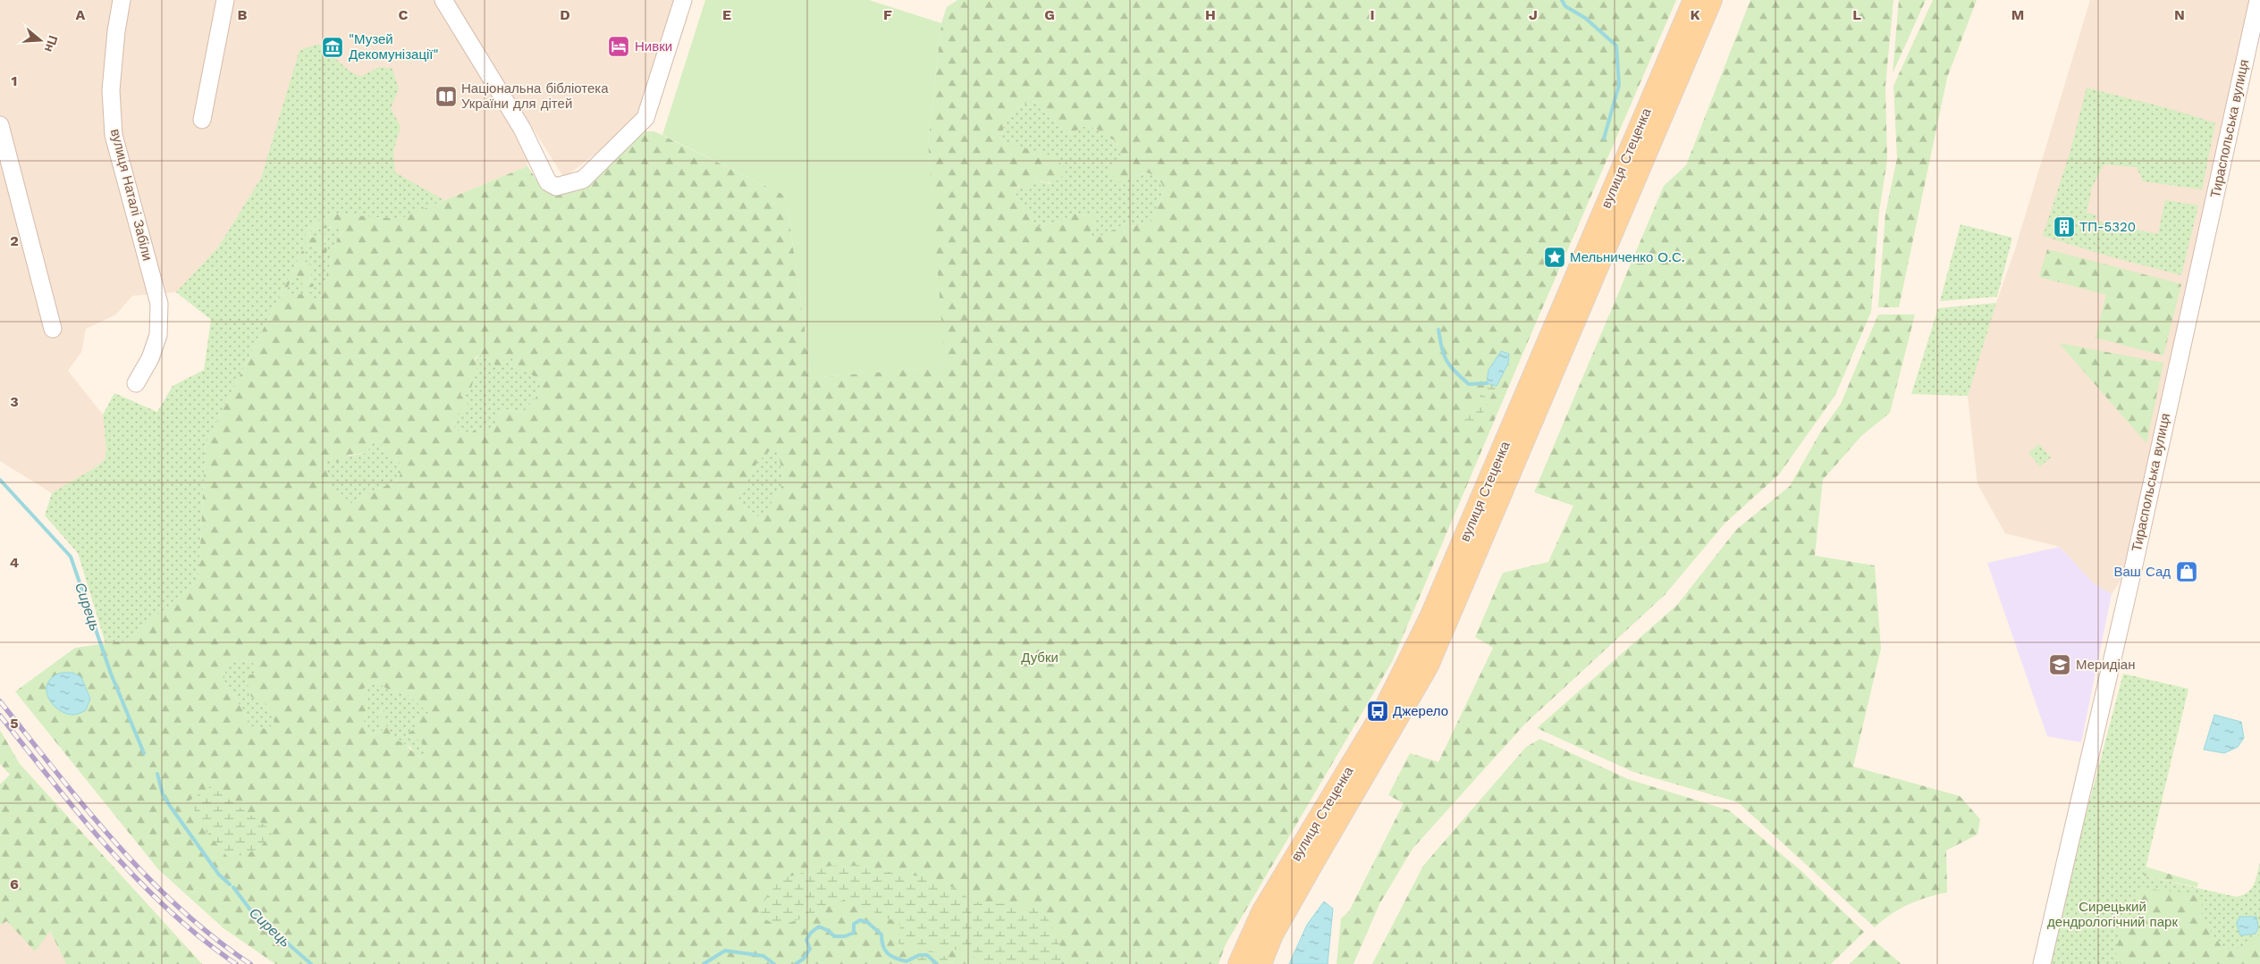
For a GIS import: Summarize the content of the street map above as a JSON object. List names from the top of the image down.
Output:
{
  "streets": {
    "main road": ["вулиця Стеценка"],
    "street": ["Тираспольська вулиця", "вулиця Наталі Забіли"]
  },
  "water": ["Сирець"],
  "parks": ["Дубки", "Сирецький дендрологічний парк"],
  "places": {
    "hotel": ["Нивки"],
    "museum": ["\"Музей Декомунізації\""],
    "library": ["Національна бібліотека України для дітей"],
    "building": ["ТП-5320"],
    "place": ["Мельниченко О.С."],
    "shop": ["Ваш Сад"],
    "school or university": ["Меридіан"],
    "bus stop": ["Джерело"]
  },
  "north": "right",
  "grid": {
    "columns": [
      "A",
      "B",
      "C",
      "D",
      "E",
      "F",
      "G",
      "H",
      "I",
      "J",
      "K",
      "L",
      "M",
      "N"
    ],
    "rows": [
      "1",
      "2",
      "3",
      "4",
      "5",
      "6"
    ]
  }
}
